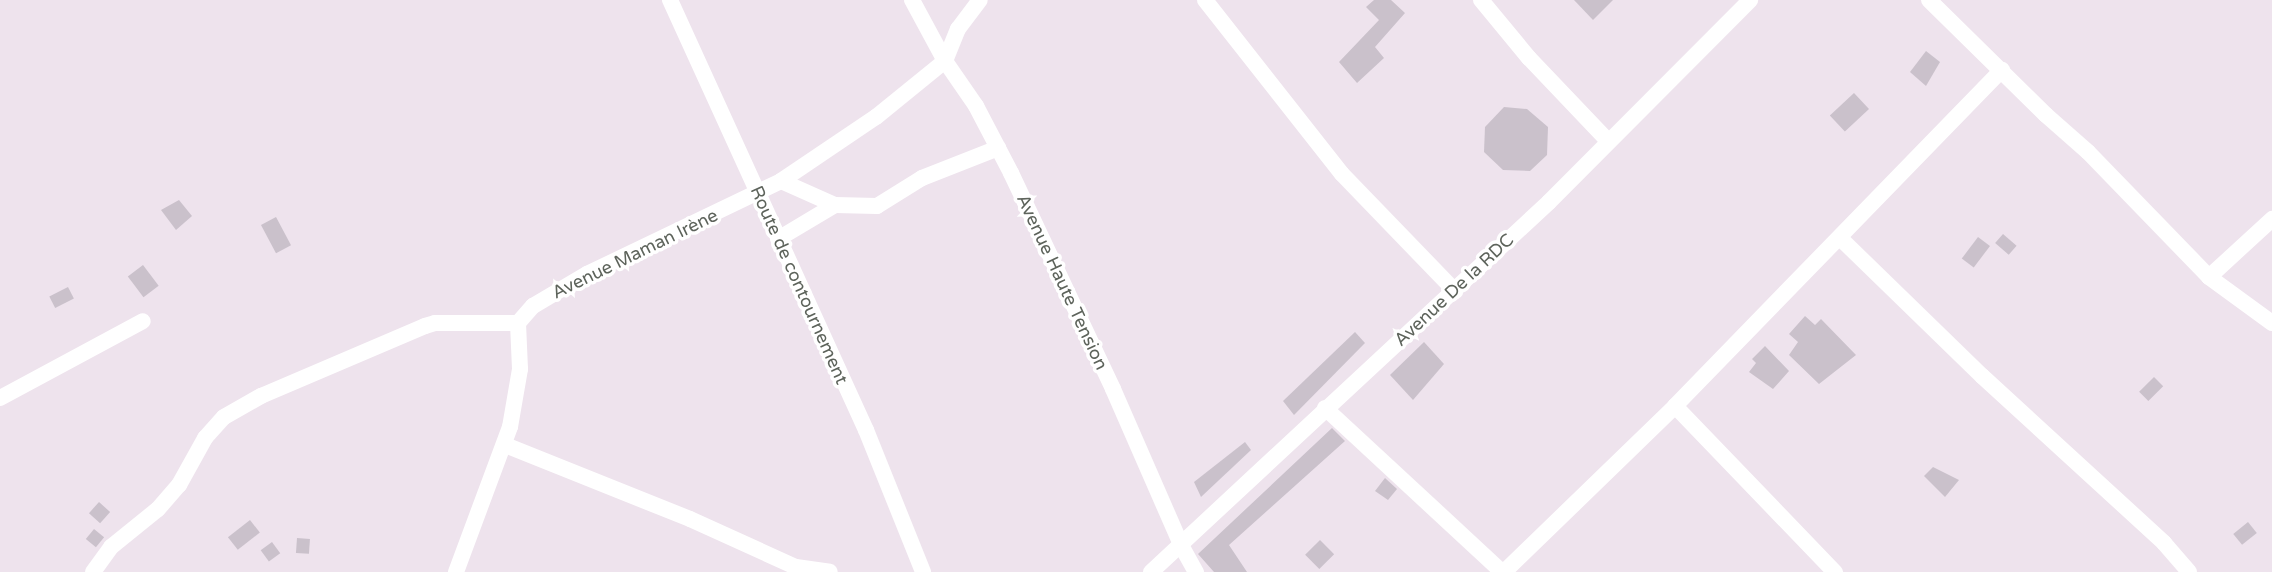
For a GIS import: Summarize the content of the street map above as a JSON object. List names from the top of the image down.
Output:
{
  "streets": {
    "street": [
      "Avenue Maman Irène",
      "Avenue Haute Tension",
      "Route de contournement",
      "Avenue De la RDC"
    ]
  },
  "crossings": [
    ["Avenue Maman Irène", "Avenue Haute Tension"],
    ["Avenue Maman Irène", "Route de contournement"],
    ["Avenue Haute Tension", "Avenue De la RDC"]
  ]
}
